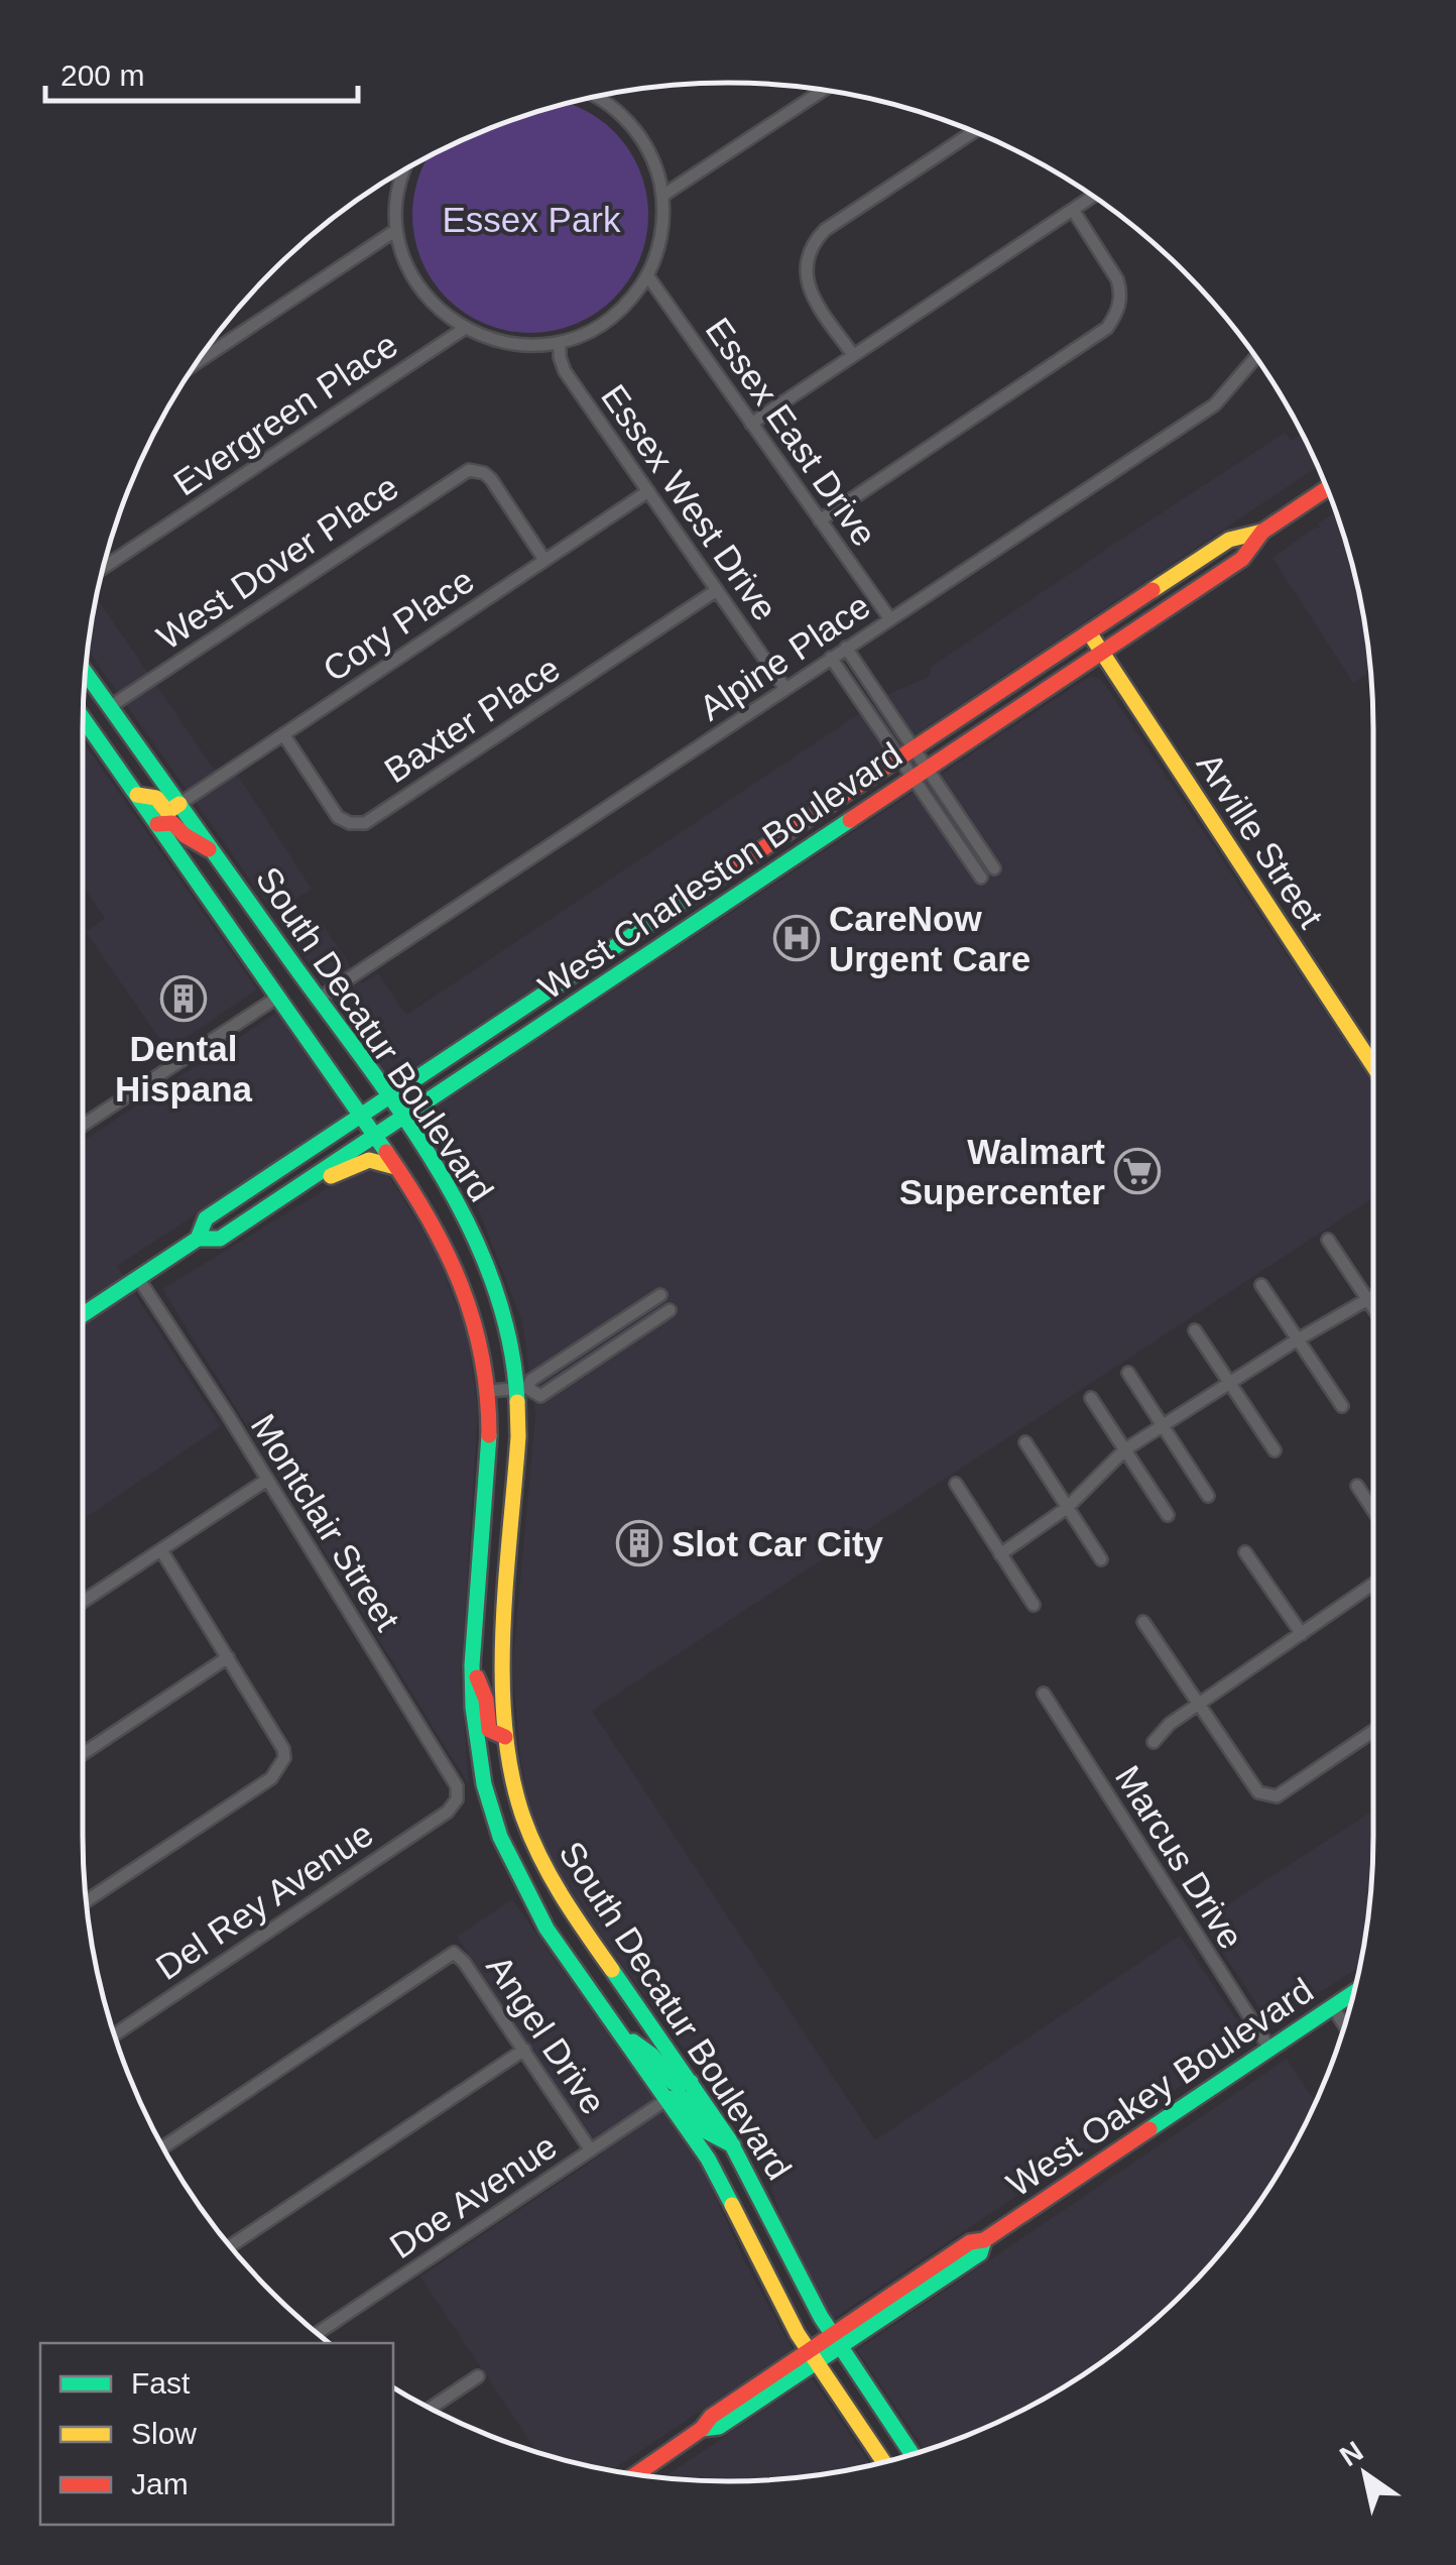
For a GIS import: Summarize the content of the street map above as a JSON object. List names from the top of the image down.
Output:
{
  "streets": {
    "main road": [
      "Arville Street",
      "West Charleston Boulevard",
      "South Decatur Boulevard",
      "West Oakey Boulevard"
    ],
    "street": [
      "Evergreen Place",
      "Essex East Drive",
      "Essex West Drive",
      "West Dover Place",
      "Cory Place",
      "Alpine Place",
      "Baxter Place",
      "Montclair Street",
      "Marcus Drive",
      "Del Rey Avenue",
      "Angel Drive",
      "Doe Avenue"
    ]
  },
  "crossings": [
    ["Essex East Drive", "Alpine Place"],
    ["Essex West Drive", "Cory Place"],
    ["Essex West Drive", "Alpine Place"],
    ["Essex West Drive", "Baxter Place"],
    ["West Dover Place", "Cory Place"],
    ["West Dover Place", "South Decatur Boulevard"],
    ["Cory Place", "Baxter Place"],
    ["Cory Place", "South Decatur Boulevard"],
    ["Alpine Place", "South Decatur Boulevard"],
    ["Arville Street", "West Charleston Boulevard"],
    ["West Charleston Boulevard", "South Decatur Boulevard"],
    ["West Charleston Boulevard", "Montclair Street"],
    ["South Decatur Boulevard", "West Oakey Boulevard"],
    ["South Decatur Boulevard", "Doe Avenue"],
    ["Montclair Street", "Del Rey Avenue"],
    ["Marcus Drive", "West Oakey Boulevard"],
    ["Angel Drive", "Doe Avenue"]
  ],
  "parks": ["Essex Park"],
  "places": {
    "hospital": ["CareNow Urgent Care"],
    "building": ["Dental Hispana", "Slot Car City"],
    "supermarket": ["Walmart Supercenter"]
  },
  "legend": ["Fast", "Slow", "Jam"],
  "scale_bar": "200 m",
  "north": "top left"
}
